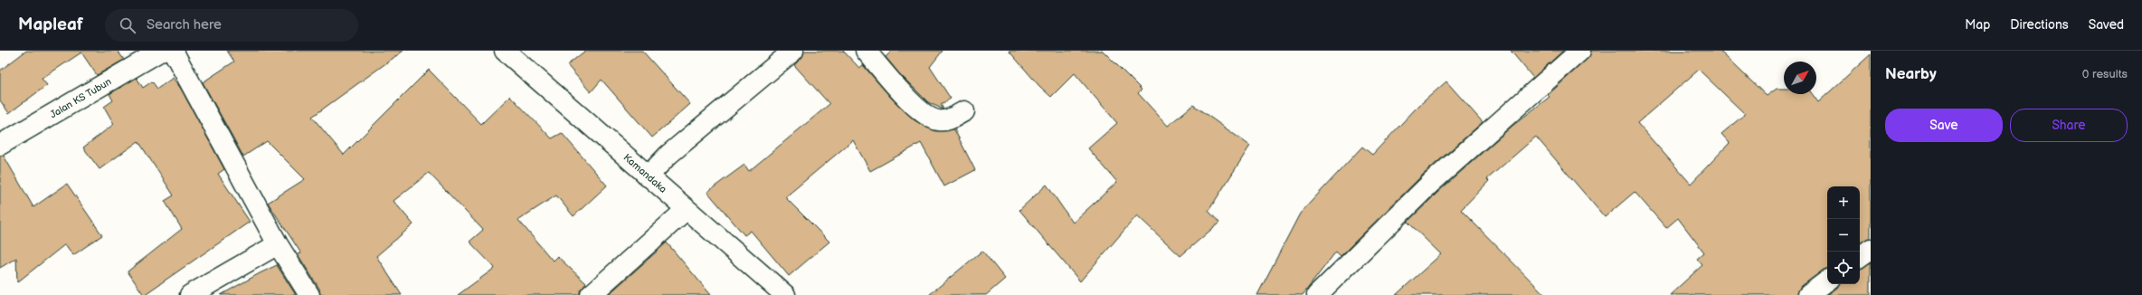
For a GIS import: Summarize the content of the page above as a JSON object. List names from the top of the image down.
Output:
{
  "streets": {
    "street": ["Jalan KS Tubun", "Kamandaka"]
  },
  "north": "top right",
  "page": {
    "header": "Mapleaf",
    "search": "Search here",
    "nav": ["Map", "Directions", "Saved"],
    "heading": ["Nearby", "0 results"],
    "buttons": ["Save", "Share"],
    "map_buttons": ["+", "−"]
  }
}
